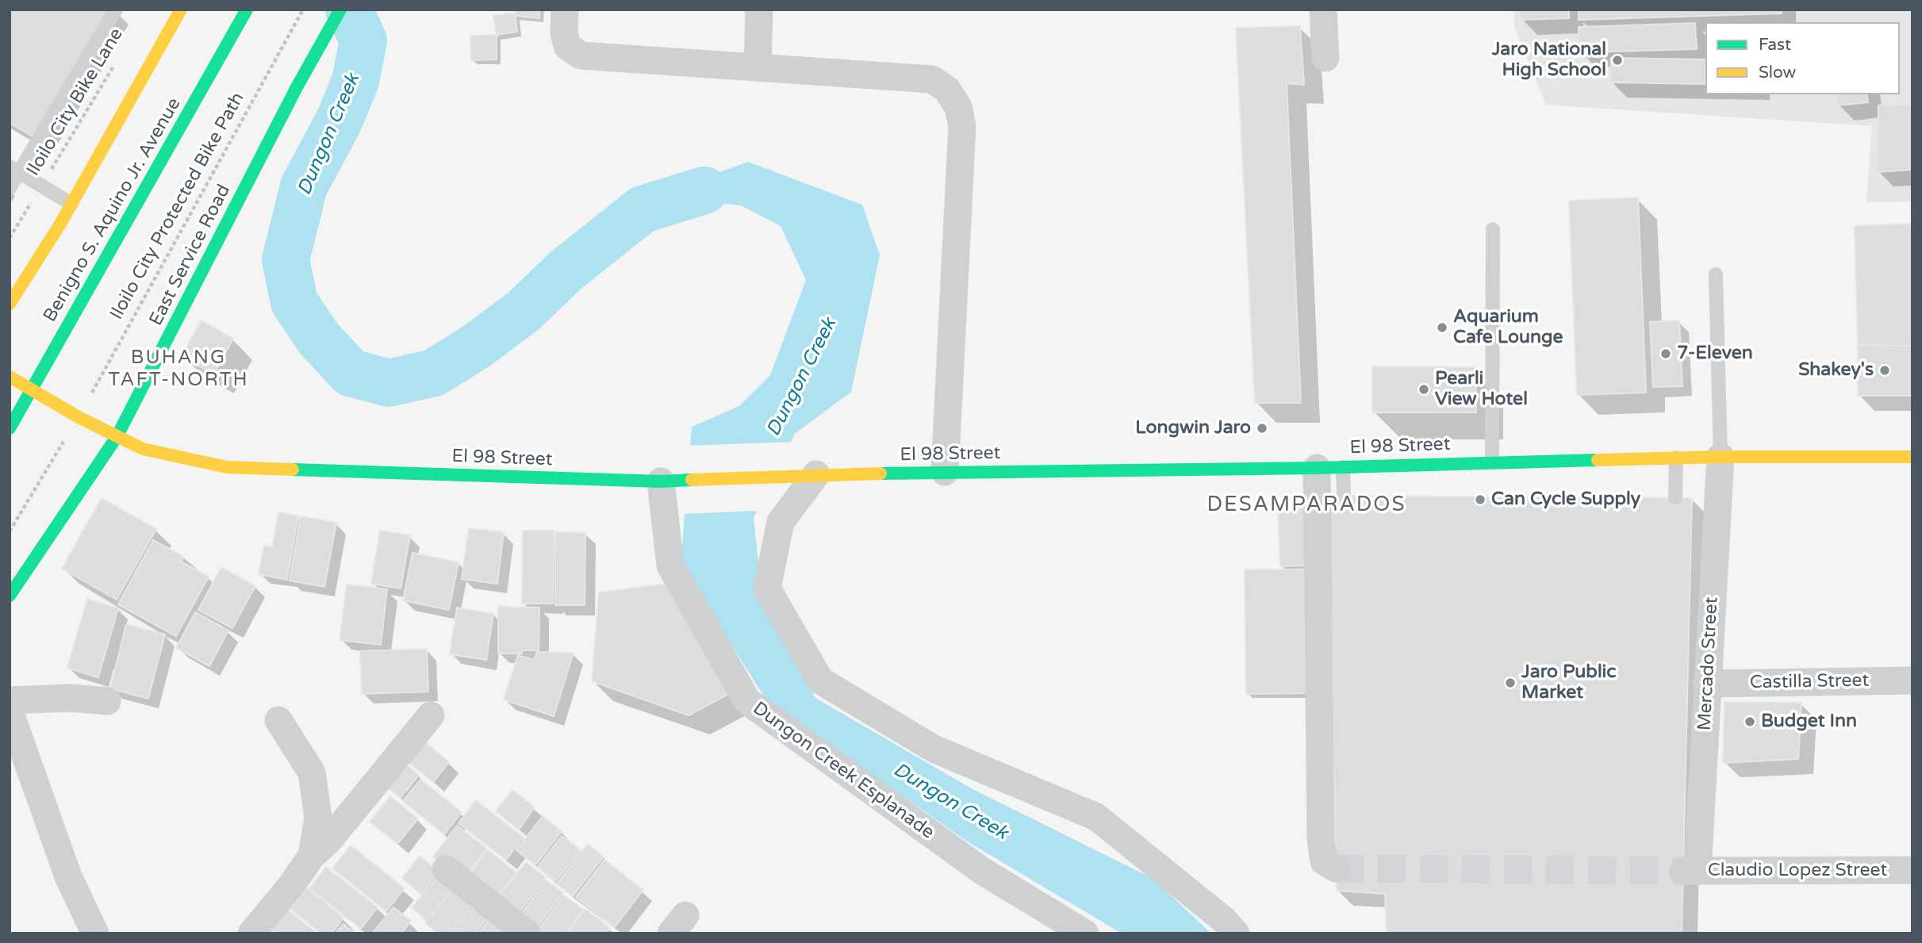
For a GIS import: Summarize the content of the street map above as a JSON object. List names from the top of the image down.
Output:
{
  "streets": {
    "main road": ["Benigno S. Aquino Jr. Avenue", "East Service Road", "El 98 Street"],
    "street": [
      "Mercado Street",
      "Castilla Street",
      "Dungon Creek Esplanade",
      "Claudio Lopez Street"
    ],
    "path": ["Iloilo City Bike Lane", "Iloilo City Protected Bike Path"]
  },
  "crossings": [
    ["Iloilo City Protected Bike Path", "El 98 Street"],
    ["Benigno S. Aquino Jr. Avenue", "El 98 Street"],
    ["East Service Road", "El 98 Street"],
    ["El 98 Street", "Mercado Street"],
    ["El 98 Street", "Dungon Creek Esplanade"],
    ["Mercado Street", "Castilla Street"],
    ["Mercado Street", "Claudio Lopez Street"]
  ],
  "districts": ["BUHANG TAFT-NORTH", "DESAMPARADOS"],
  "water": ["Dungon Creek"],
  "places": [
    "Jaro National High School",
    "Aquarium Cafe Lounge",
    "7-Eleven",
    "Shakey's",
    "Pearli View Hotel",
    "Longwin Jaro",
    "Can Cycle Supply",
    "Jaro Public Market",
    "Budget Inn"
  ],
  "legend": ["Fast", "Slow"]
}
